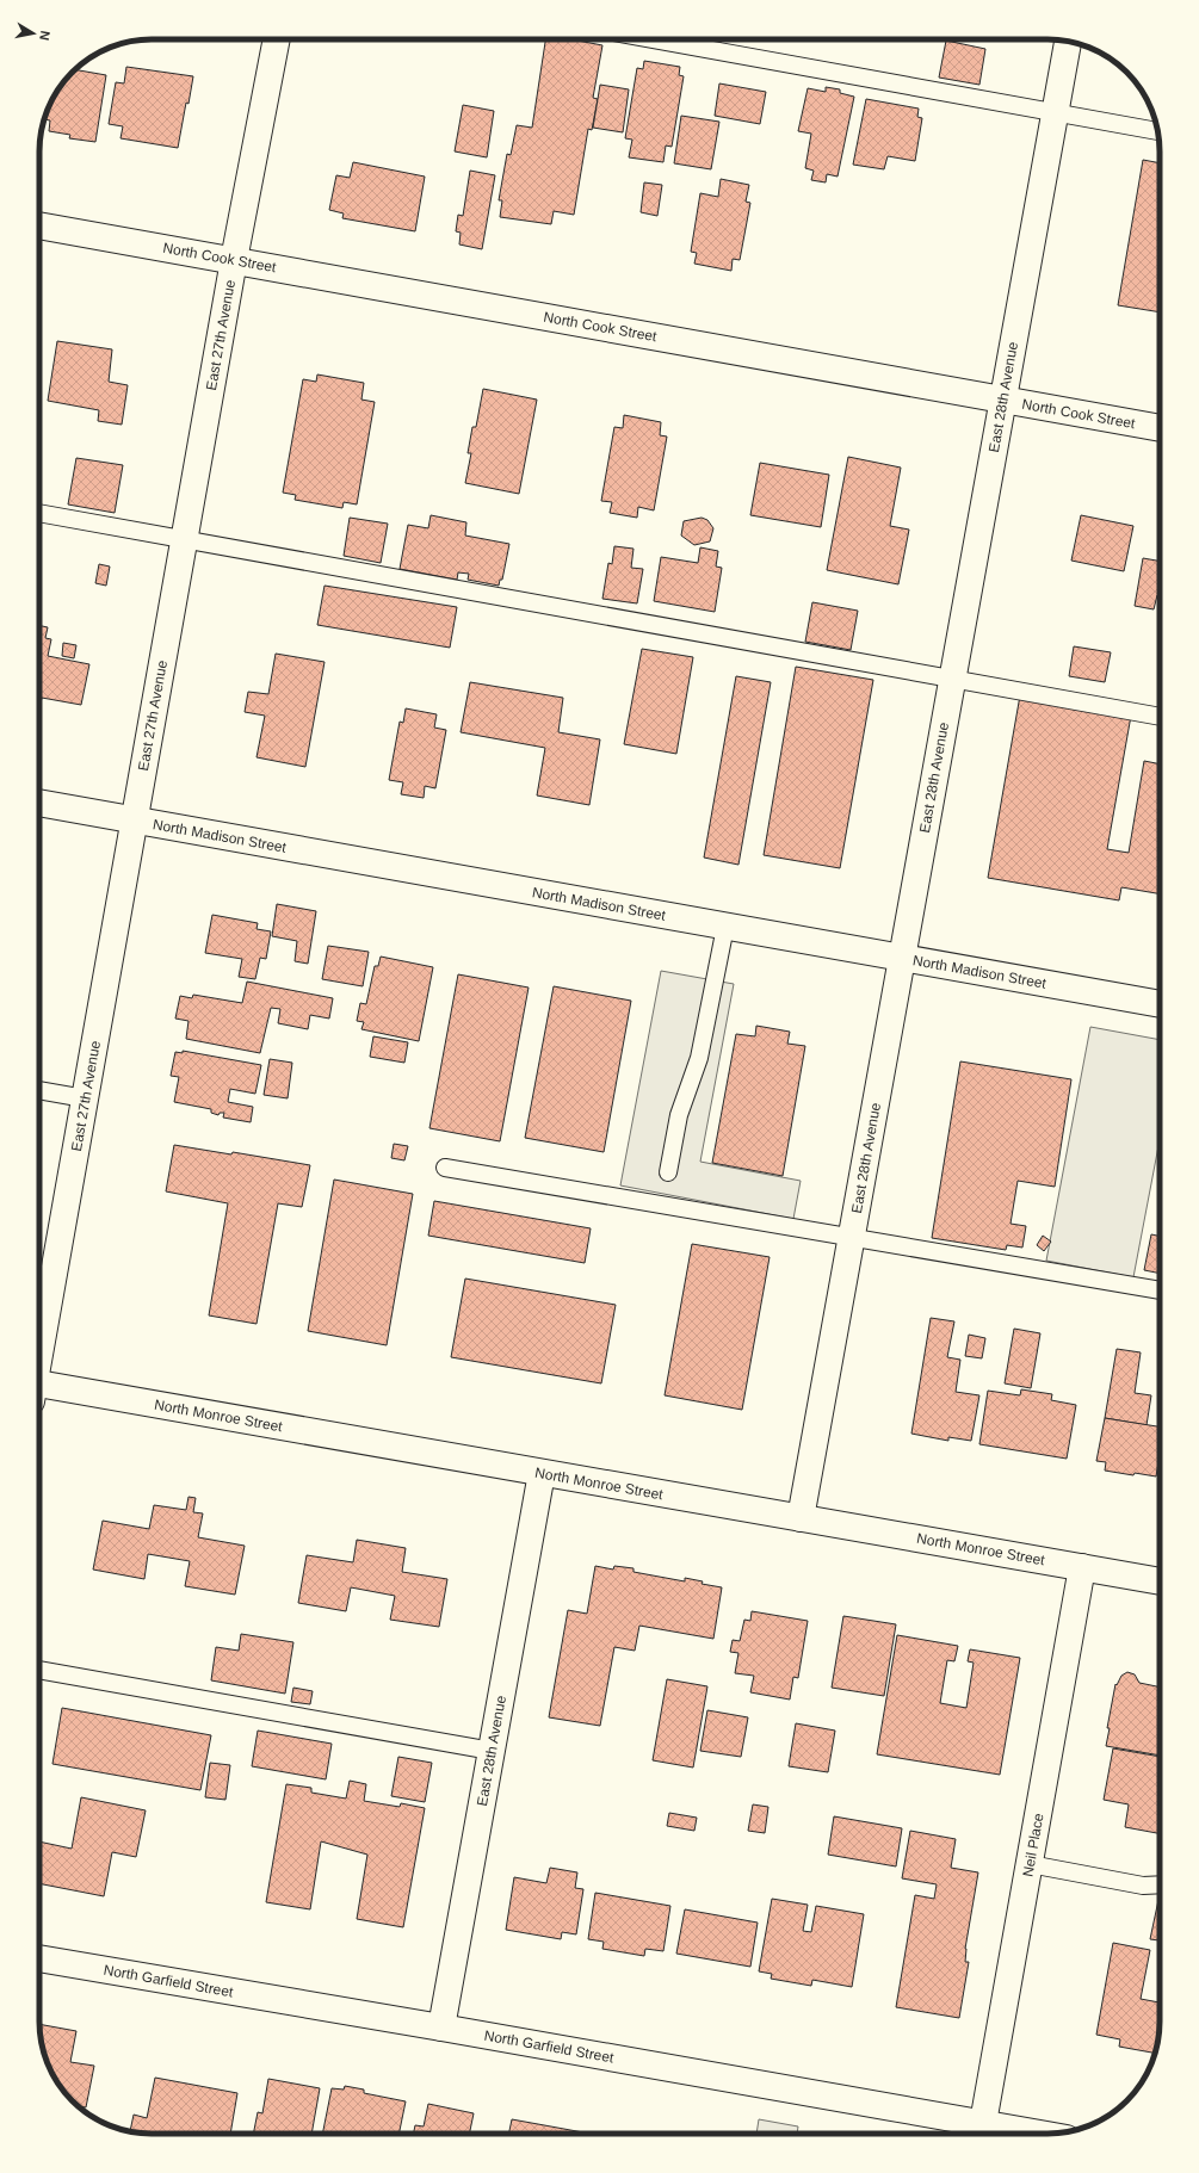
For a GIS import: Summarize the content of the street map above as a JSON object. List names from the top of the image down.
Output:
{
  "streets": {
    "street": [
      "North Cook Street",
      "East 27th Avenue",
      "East 28th Avenue",
      "North Madison Street",
      "North Monroe Street",
      "Neil Place",
      "North Garfield Street"
    ]
  },
  "crossings": [
    ["North Cook Street", "East 27th Avenue"],
    ["North Cook Street", "East 28th Avenue"],
    ["East 27th Avenue", "North Madison Street"],
    ["East 28th Avenue", "North Madison Street"],
    ["East 28th Avenue", "North Monroe Street"],
    ["East 28th Avenue", "North Garfield Street"],
    ["North Monroe Street", "Neil Place"],
    ["Neil Place", "North Garfield Street"]
  ],
  "north": "right"
}
